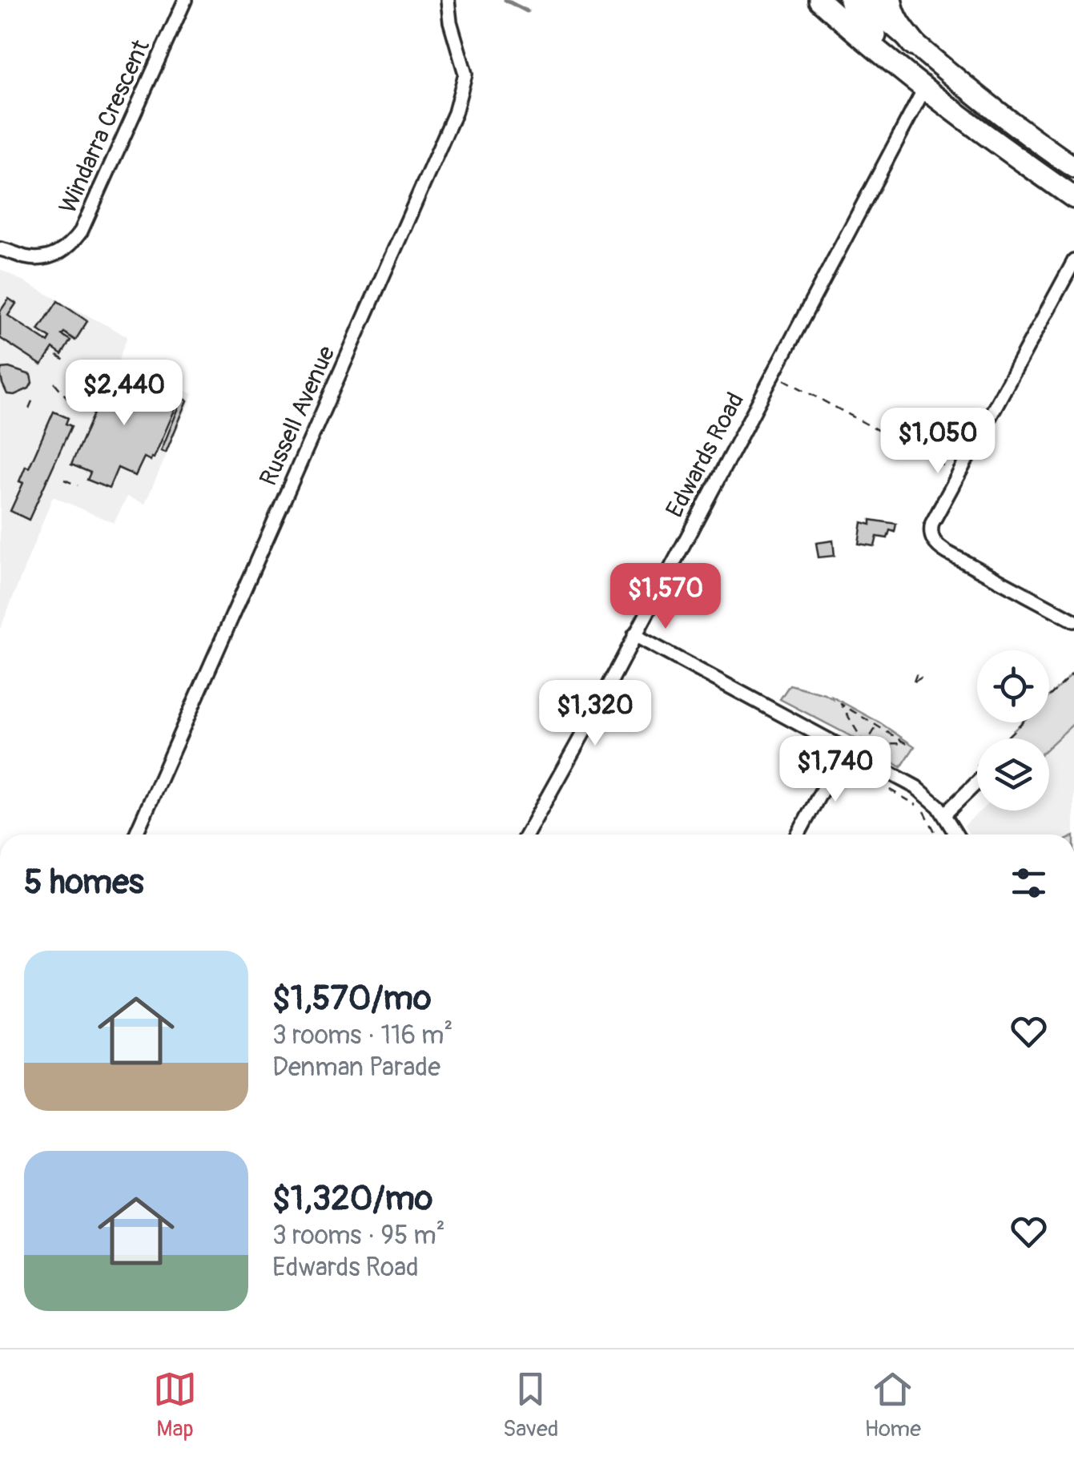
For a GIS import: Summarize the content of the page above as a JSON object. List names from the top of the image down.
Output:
{
  "streets": {
    "street": ["Windarra Crescent", "Russell Avenue", "Edwards Road"]
  },
  "page": {
    "price": [
      "$2,440",
      "$1,050",
      "$1,570",
      "$1,320",
      "$1,740"
    ],
    "heading": "5 homes",
    "list": [
      {
        "name": "$1,570/mo",
        "note": "3 rooms · 116 m² · Denman Parade"
      },
      {
        "name": "$1,320/mo",
        "note": "3 rooms · 95 m² · Edwards Road"
      }
    ],
    "tabs": ["Map", "Saved", "Home"]
  }
}
